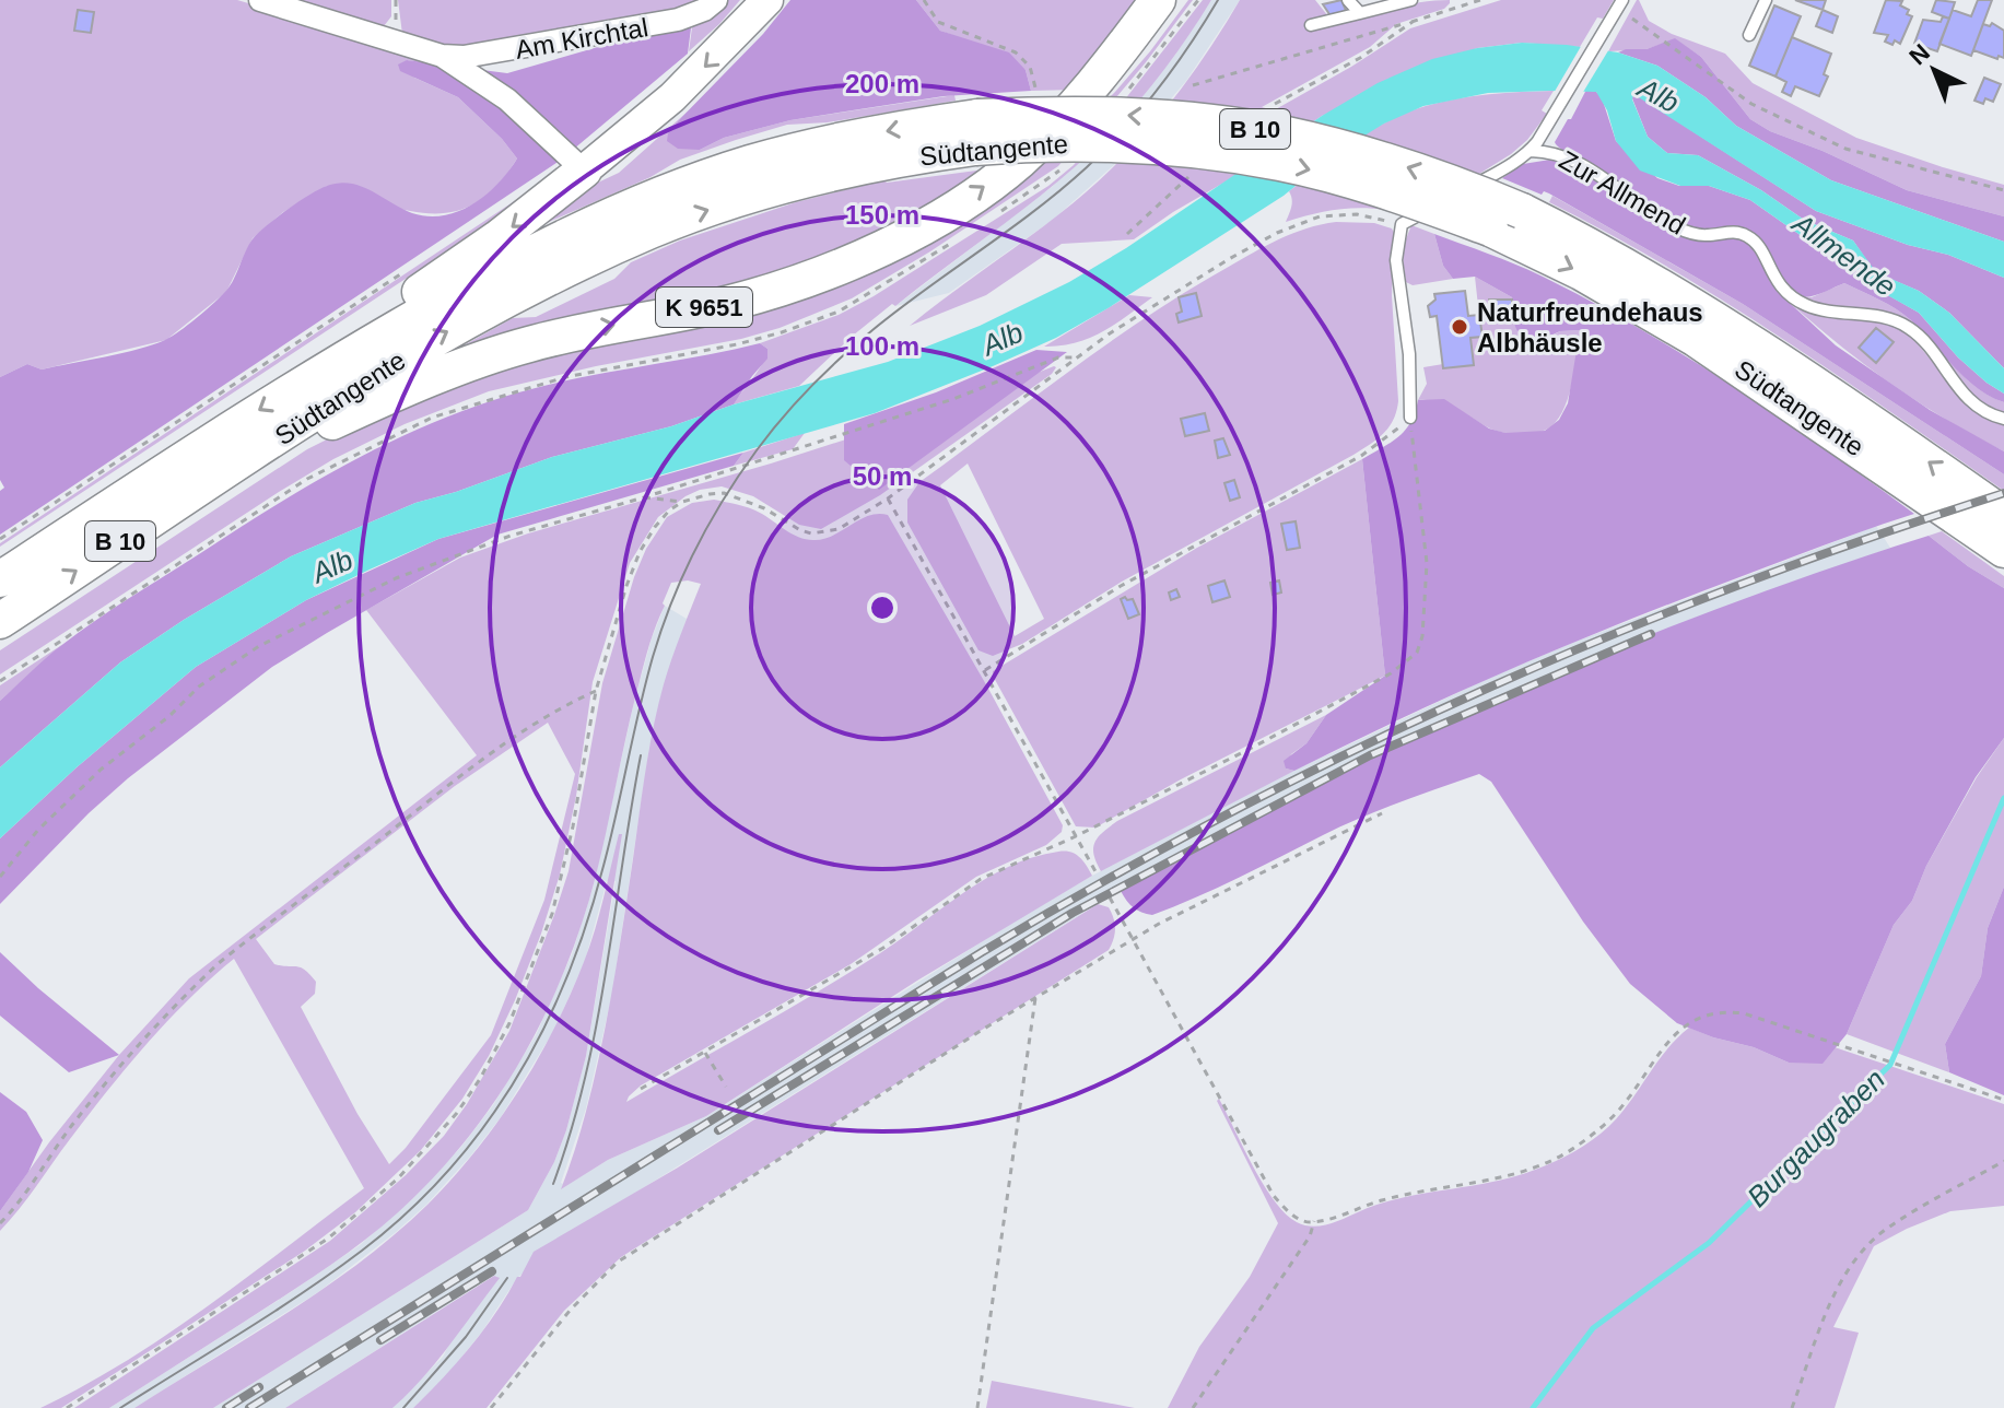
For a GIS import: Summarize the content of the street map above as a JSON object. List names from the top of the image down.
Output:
{
  "streets": {
    "highway": ["B 10", "Südtangente", "K 9651"],
    "street": ["Am Kirchtal"],
    "lane": ["Zur Allmend"]
  },
  "crossings": [
    ["Südtangente", "K 9651"]
  ],
  "water": ["Alb", "Allmende", "Burgaugraben"],
  "places": ["Naturfreundehaus Albhäusle"],
  "north": "top left",
  "rings": [
    "200 m",
    "150 m",
    "100 m",
    "50 m"
  ]
}
